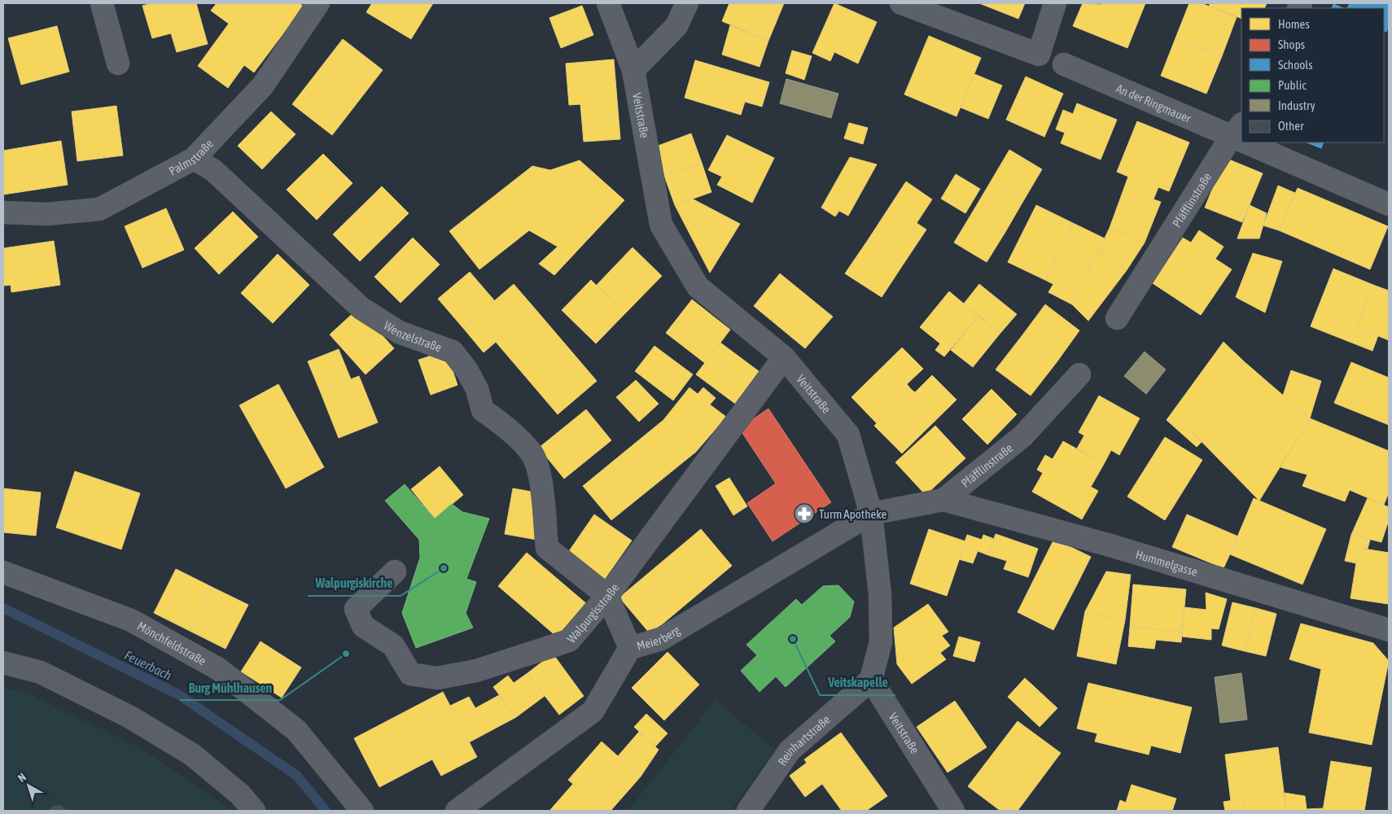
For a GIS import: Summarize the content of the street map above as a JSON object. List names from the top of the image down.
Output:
{
  "streets": {
    "street": [
      "An der Ringmauer",
      "Veitstraße",
      "Palmstraße",
      "Pfäfflinstraße",
      "Wenzelstraße",
      "Hummelgasse",
      "Walpurgisstraße",
      "Meierberg",
      "Mönchfeldstraße",
      "Reinhartstraße"
    ]
  },
  "crossings": [
    ["An der Ringmauer", "Pfäfflinstraße"],
    ["Veitstraße", "Pfäfflinstraße"],
    ["Veitstraße", "Walpurgisstraße"],
    ["Veitstraße", "Meierberg"],
    ["Veitstraße", "Reinhartstraße"],
    ["Palmstraße", "Wenzelstraße"],
    ["Pfäfflinstraße", "Hummelgasse"],
    ["Pfäfflinstraße", "Meierberg"],
    ["Wenzelstraße", "Walpurgisstraße"],
    ["Wenzelstraße", "Meierberg"]
  ],
  "water": ["Feuerbach"],
  "places": {
    "pharmacy": ["Turm Apotheke"],
    "other": ["Walpurgiskirche", "Veitskapelle", "Burg Mühlhausen"]
  },
  "legend": [
    "Homes",
    "Shops",
    "Schools",
    "Public",
    "Industry",
    "Other"
  ],
  "north": "top left"
}
